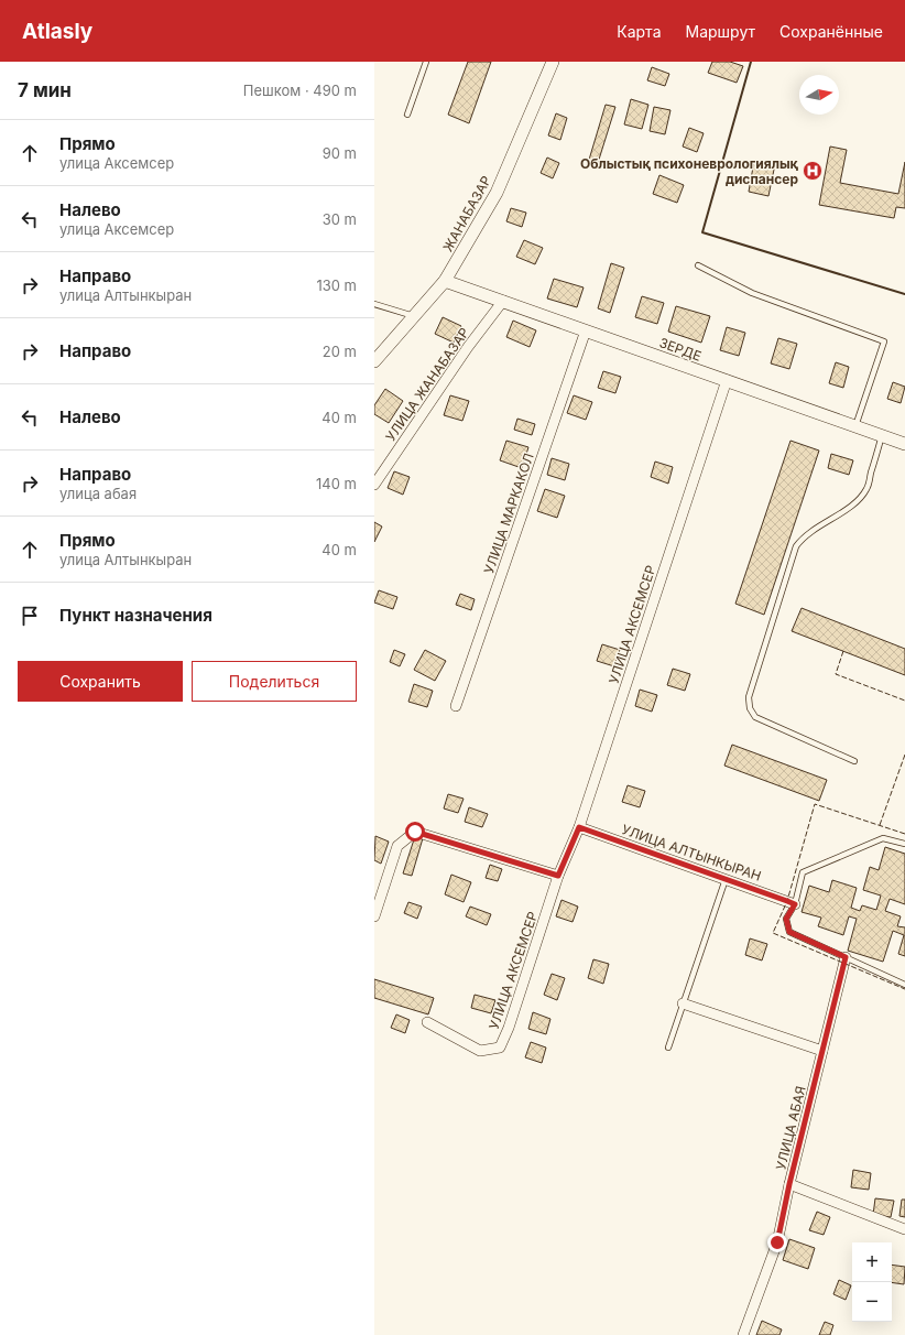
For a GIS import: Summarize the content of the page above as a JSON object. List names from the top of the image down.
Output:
{
  "streets": {
    "street": [
      "ЖАНАБАЗАР",
      "ЗЕРДЕ",
      "УЛИЦА ЖАНАБАЗАР",
      "УЛИЦА МАРКАКОЛ",
      "УЛИЦА АКСЕМСЕР",
      "УЛИЦА АЛТЫНКЫРАН",
      "УЛИЦА АБАЯ"
    ]
  },
  "crossings": [
    ["ЖАНАБАЗАР", "ЗЕРДЕ"],
    ["ЗЕРДЕ", "УЛИЦА ЖАНАБАЗАР"],
    ["ЗЕРДЕ", "УЛИЦА МАРКАКОЛ"],
    ["ЗЕРДЕ", "УЛИЦА АКСЕМСЕР"],
    ["УЛИЦА АКСЕМСЕР", "УЛИЦА АЛТЫНКЫРАН"]
  ],
  "places": {
    "hospital": ["Облыстық психоневрологиялық диспансер"]
  },
  "north": "right",
  "page": {
    "header": "Atlasly",
    "nav": ["Карта", "Маршрут", "Сохранённые"],
    "heading": ["7 мин", "Пешком · 490 m"],
    "list": [
      ["Прямо", "улица Аксемсер", "90 m"],
      ["Налево", "улица Аксемсер", "30 m"],
      ["Направо", "улица Алтынкыран", "130 m"],
      ["Направо", "20 m"],
      ["Налево", "40 m"],
      ["Направо", "улица абая", "140 m"],
      ["Прямо", "улица Алтынкыран", "40 m"],
      "Пункт назначения"
    ],
    "buttons": ["Сохранить", "Поделиться"],
    "map_buttons": ["+", "−"]
  }
}
